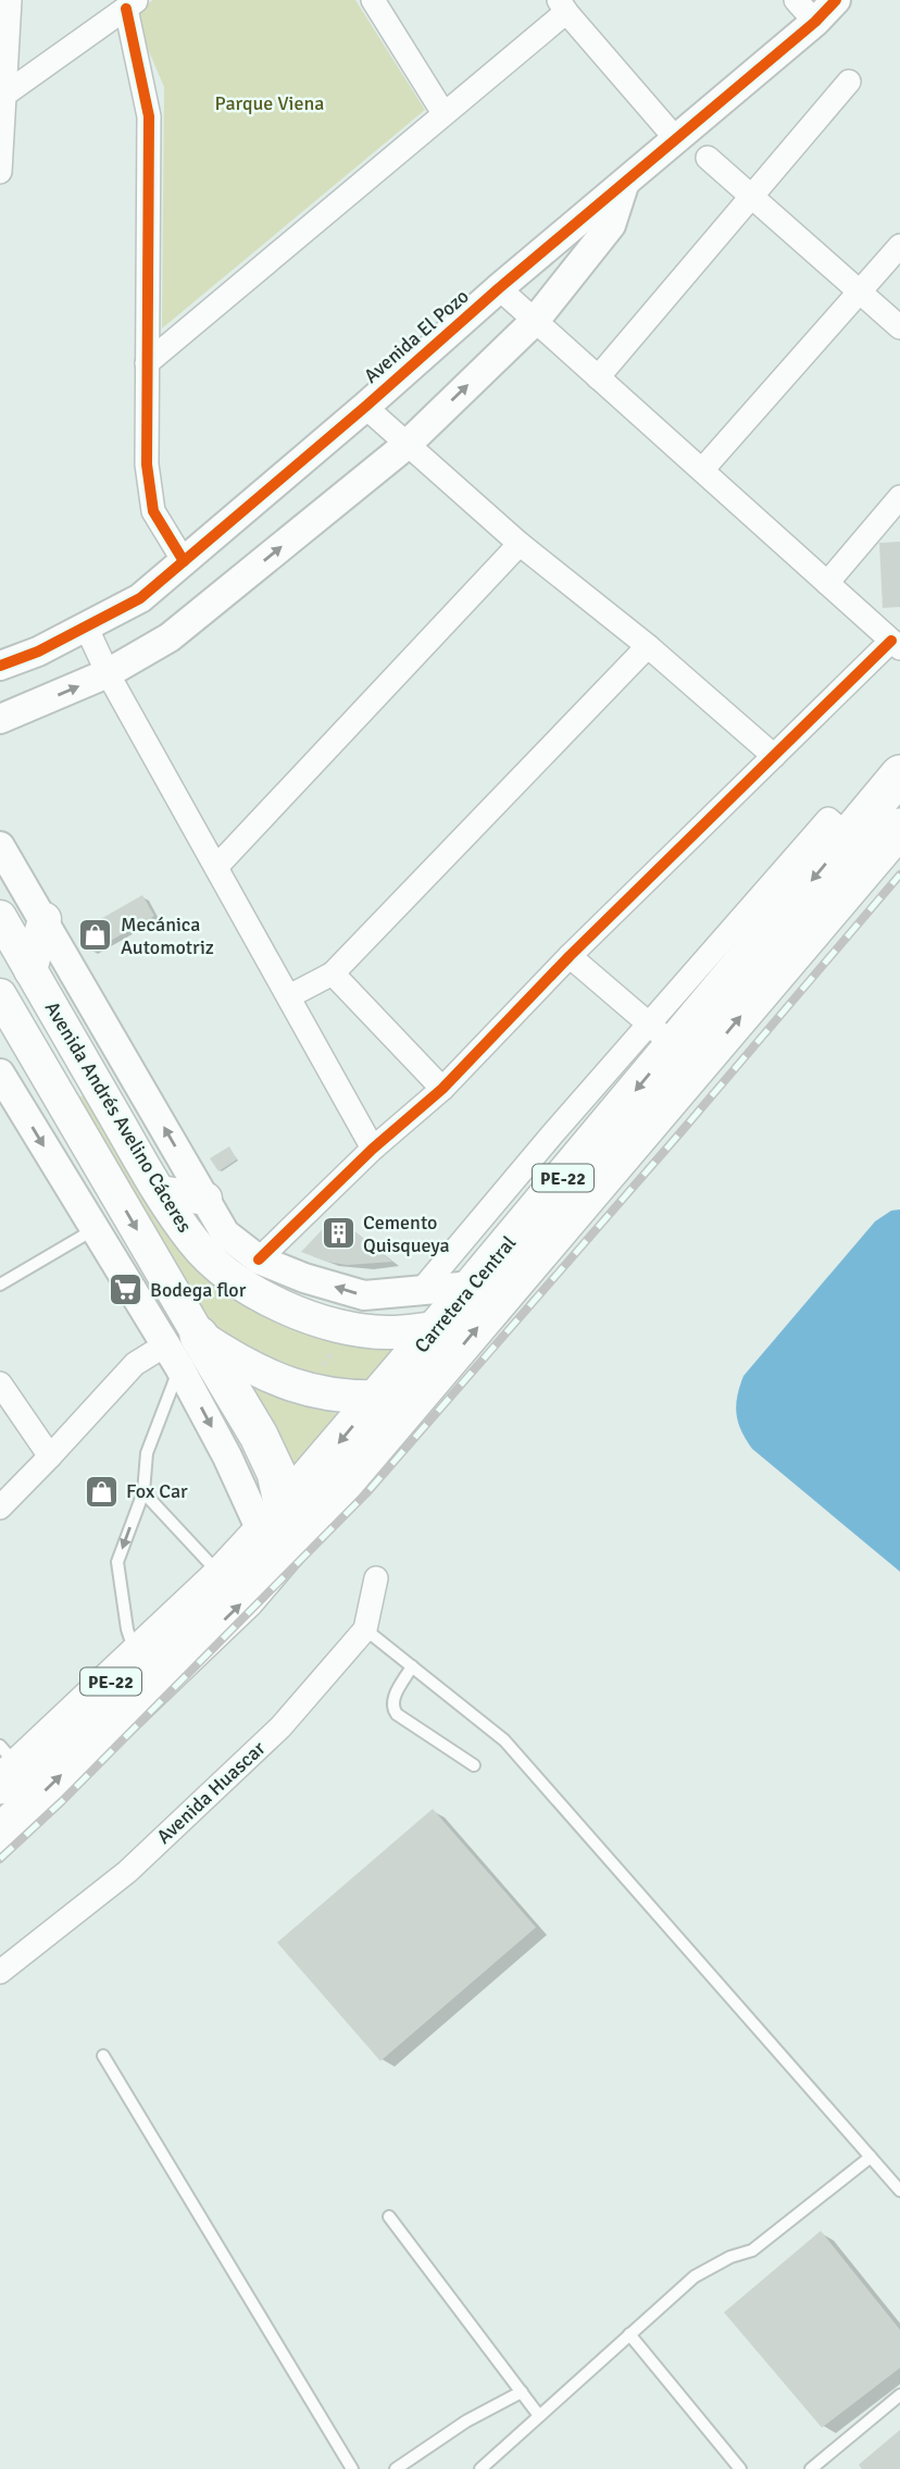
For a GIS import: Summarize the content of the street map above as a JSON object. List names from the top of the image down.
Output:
{
  "streets": {
    "highway": ["PE-22", "Carretera Central"],
    "main road": ["Avenida Andrés Avelino Cáceres"],
    "street": ["Avenida El Pozo", "Avenida Huascar"]
  },
  "crossings": [
    ["Avenida Andrés Avelino Cáceres", "Carretera Central"]
  ],
  "parks": ["Parque Viena"],
  "places": {
    "shop": ["Mecánica Automotriz", "Fox Car"],
    "building": ["Cemento Quisqueya"],
    "supermarket": ["Bodega flor"]
  }
}
